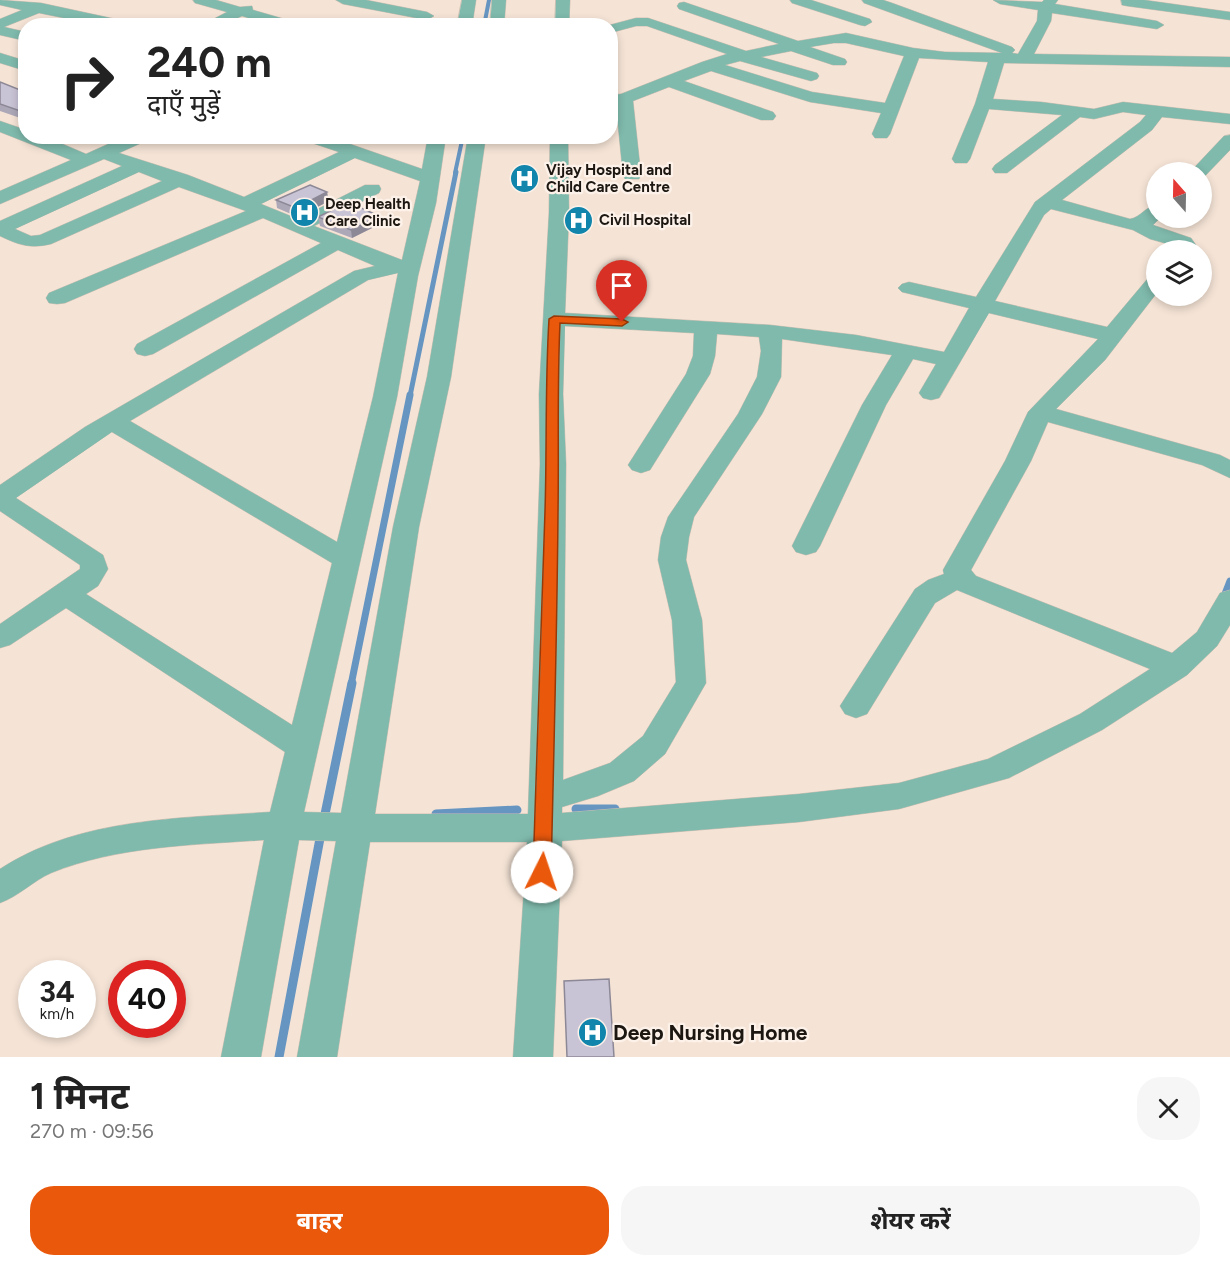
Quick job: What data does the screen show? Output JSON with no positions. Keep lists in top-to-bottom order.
{
  "places": {
    "hospital": [
      "Vijay Hospital and Child Care Centre",
      "Deep Health Care Clinic",
      "Civil Hospital",
      "Deep Nursing Home"
    ]
  },
  "north": "top",
  "page": {
    "turn": ["240 m", "दाएँ मुड़ें"],
    "speed": "34 km/h",
    "limit": "40",
    "heading": ["1 मिनट", "270 m · 09:56"],
    "buttons": ["बाहर", "शेयर करें"]
  }
}
